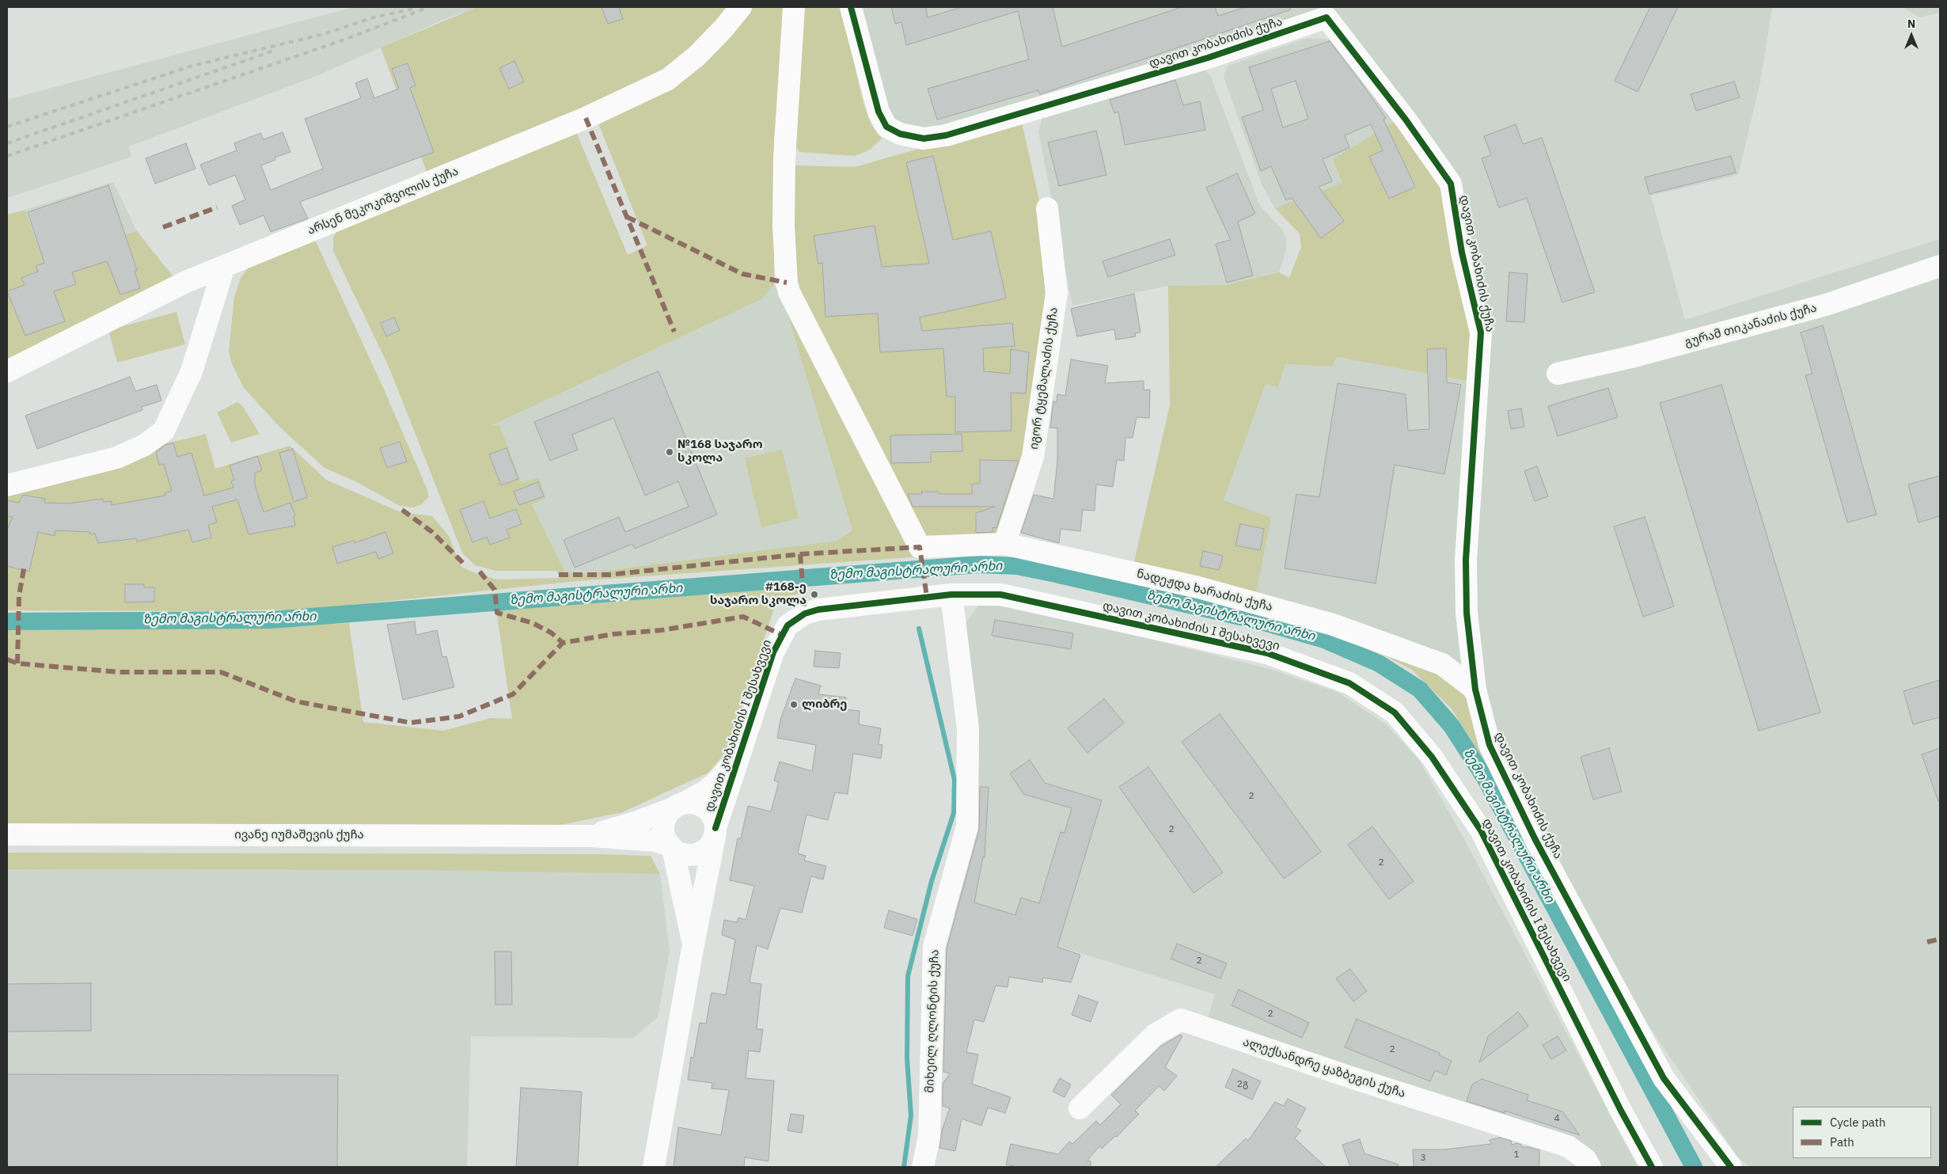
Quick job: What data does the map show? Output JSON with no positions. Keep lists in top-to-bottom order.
{
  "streets": {
    "street": [
      "დავით კობახიძის ქუჩა",
      "არსენ მეკოკიშვილის ქუჩა",
      "გურამ თიკანაძის ქუჩა",
      "იგორ ტყემალაძის ქუჩა",
      "ნადეჟდა ხარაძის ქუჩა",
      "დავით კობახიძის I შესახვევი",
      "ივანე იუმაშევის ქუჩა",
      "მიხეილ ღლონტის ქუჩა",
      "ალექსანდრე ყაზბეგის ქუჩა"
    ]
  },
  "crossings": [
    ["დავით კობახიძის ქუჩა", "ნადეჟდა ხარაძის ქუჩა"],
    ["იგორ ტყემალაძის ქუჩა", "ნადეჟდა ხარაძის ქუჩა"],
    ["დავით კობახიძის I შესახვევი", "ივანე იუმაშევის ქუჩა"],
    ["დავით კობახიძის I შესახვევი", "მიხეილ ღლონტის ქუჩა"]
  ],
  "water": ["ზემო მაგისტრალური არხი"],
  "places": ["№168 საჯარო სკოლა", "#168-ე საჯარო სკოლა", "ლიბრე"],
  "house_numbers": [
    "2",
    "2",
    "2",
    "2",
    "2",
    "2",
    "2გ",
    "4",
    "1",
    "3"
  ],
  "legend": ["Cycle path", "Path"],
  "north": "top"
}
